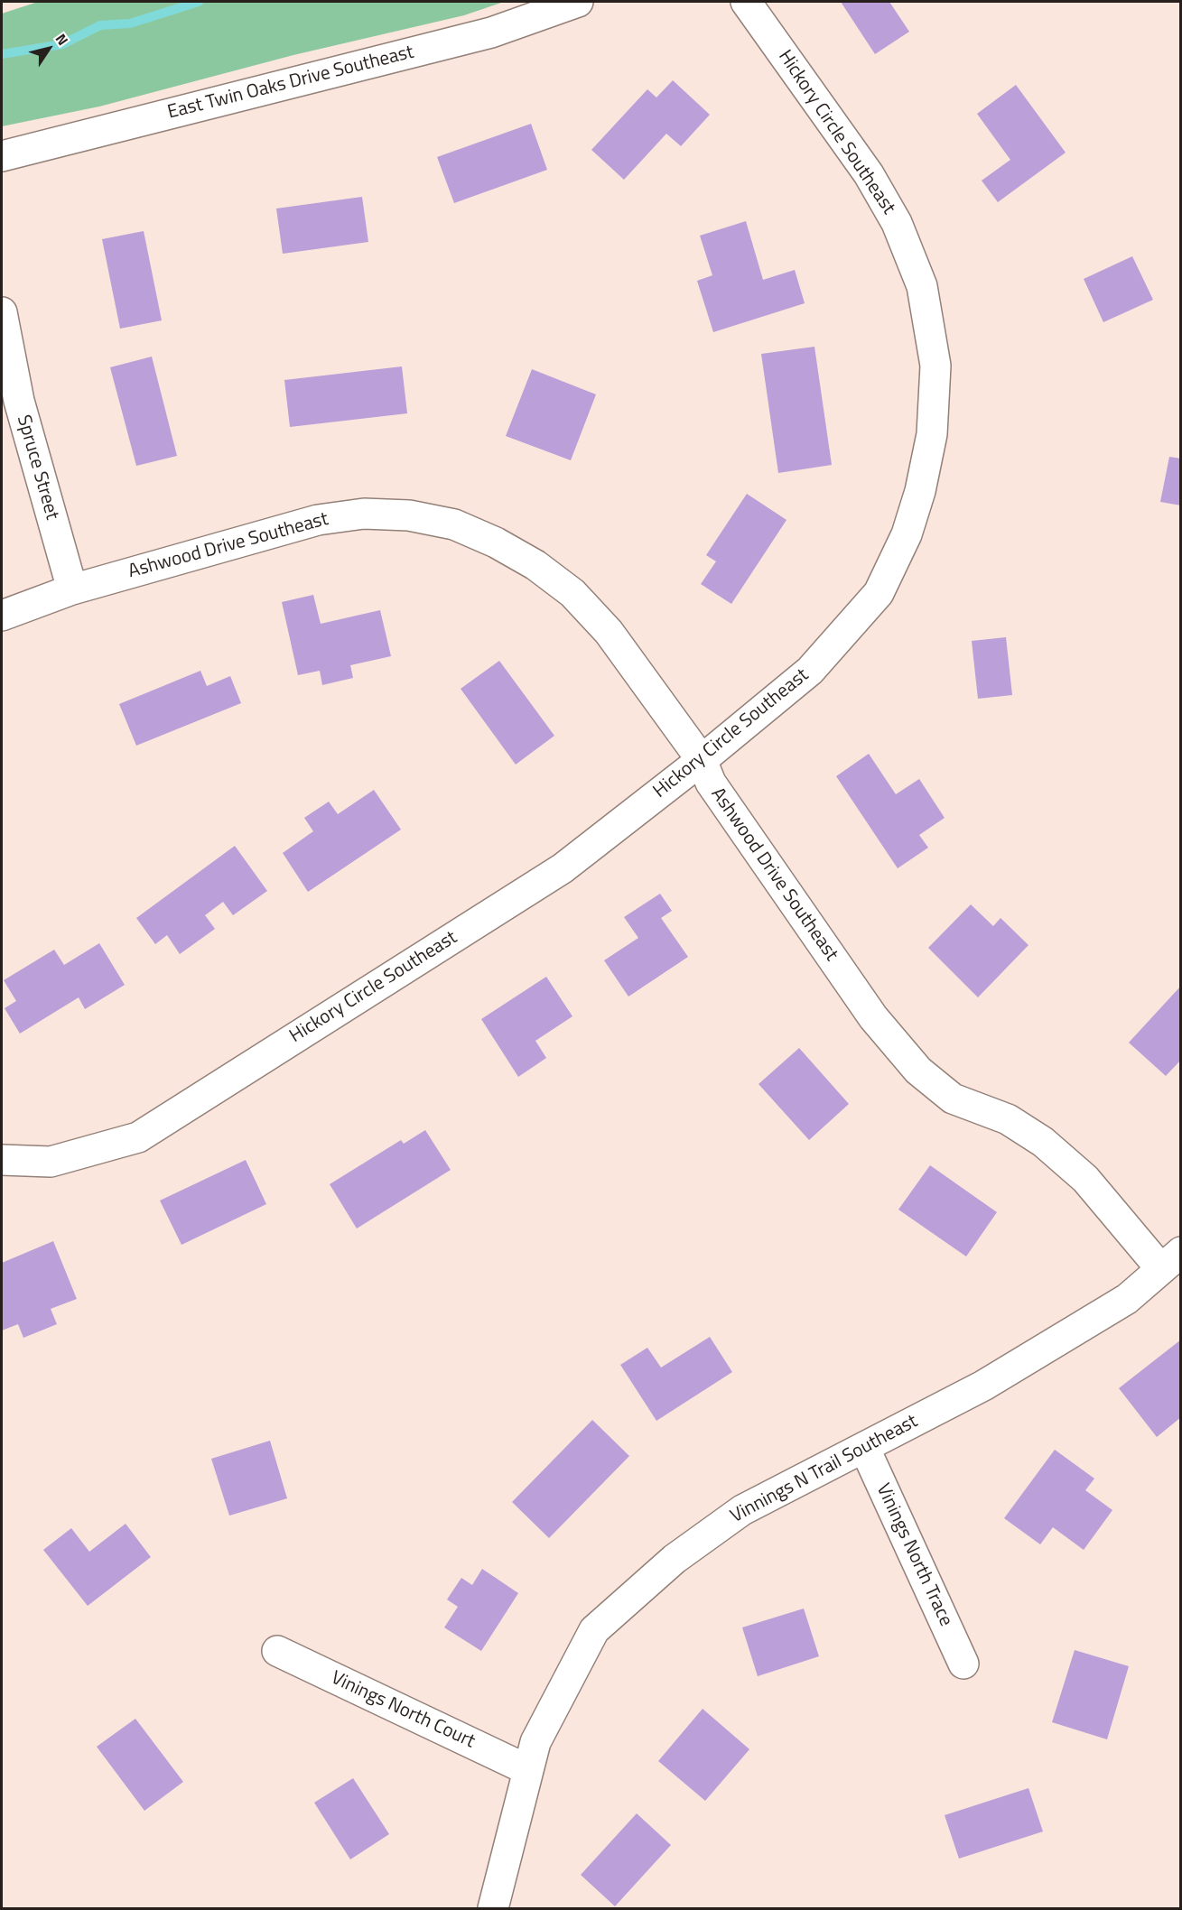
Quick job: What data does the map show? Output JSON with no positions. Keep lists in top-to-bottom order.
{
  "streets": {
    "street": [
      "East Twin Oaks Drive Southeast",
      "Hickory Circle Southeast",
      "Spruce Street",
      "Ashwood Drive Southeast",
      "Vinnings N Trail Southeast",
      "Vinings North Trace",
      "Vinings North Court"
    ]
  },
  "crossings": [
    ["Hickory Circle Southeast", "Ashwood Drive Southeast"],
    ["Spruce Street", "Ashwood Drive Southeast"],
    ["Ashwood Drive Southeast", "Vinnings N Trail Southeast"],
    ["Vinnings N Trail Southeast", "Vinings North Trace"],
    ["Vinnings N Trail Southeast", "Vinings North Court"]
  ],
  "north": "top right"
}
